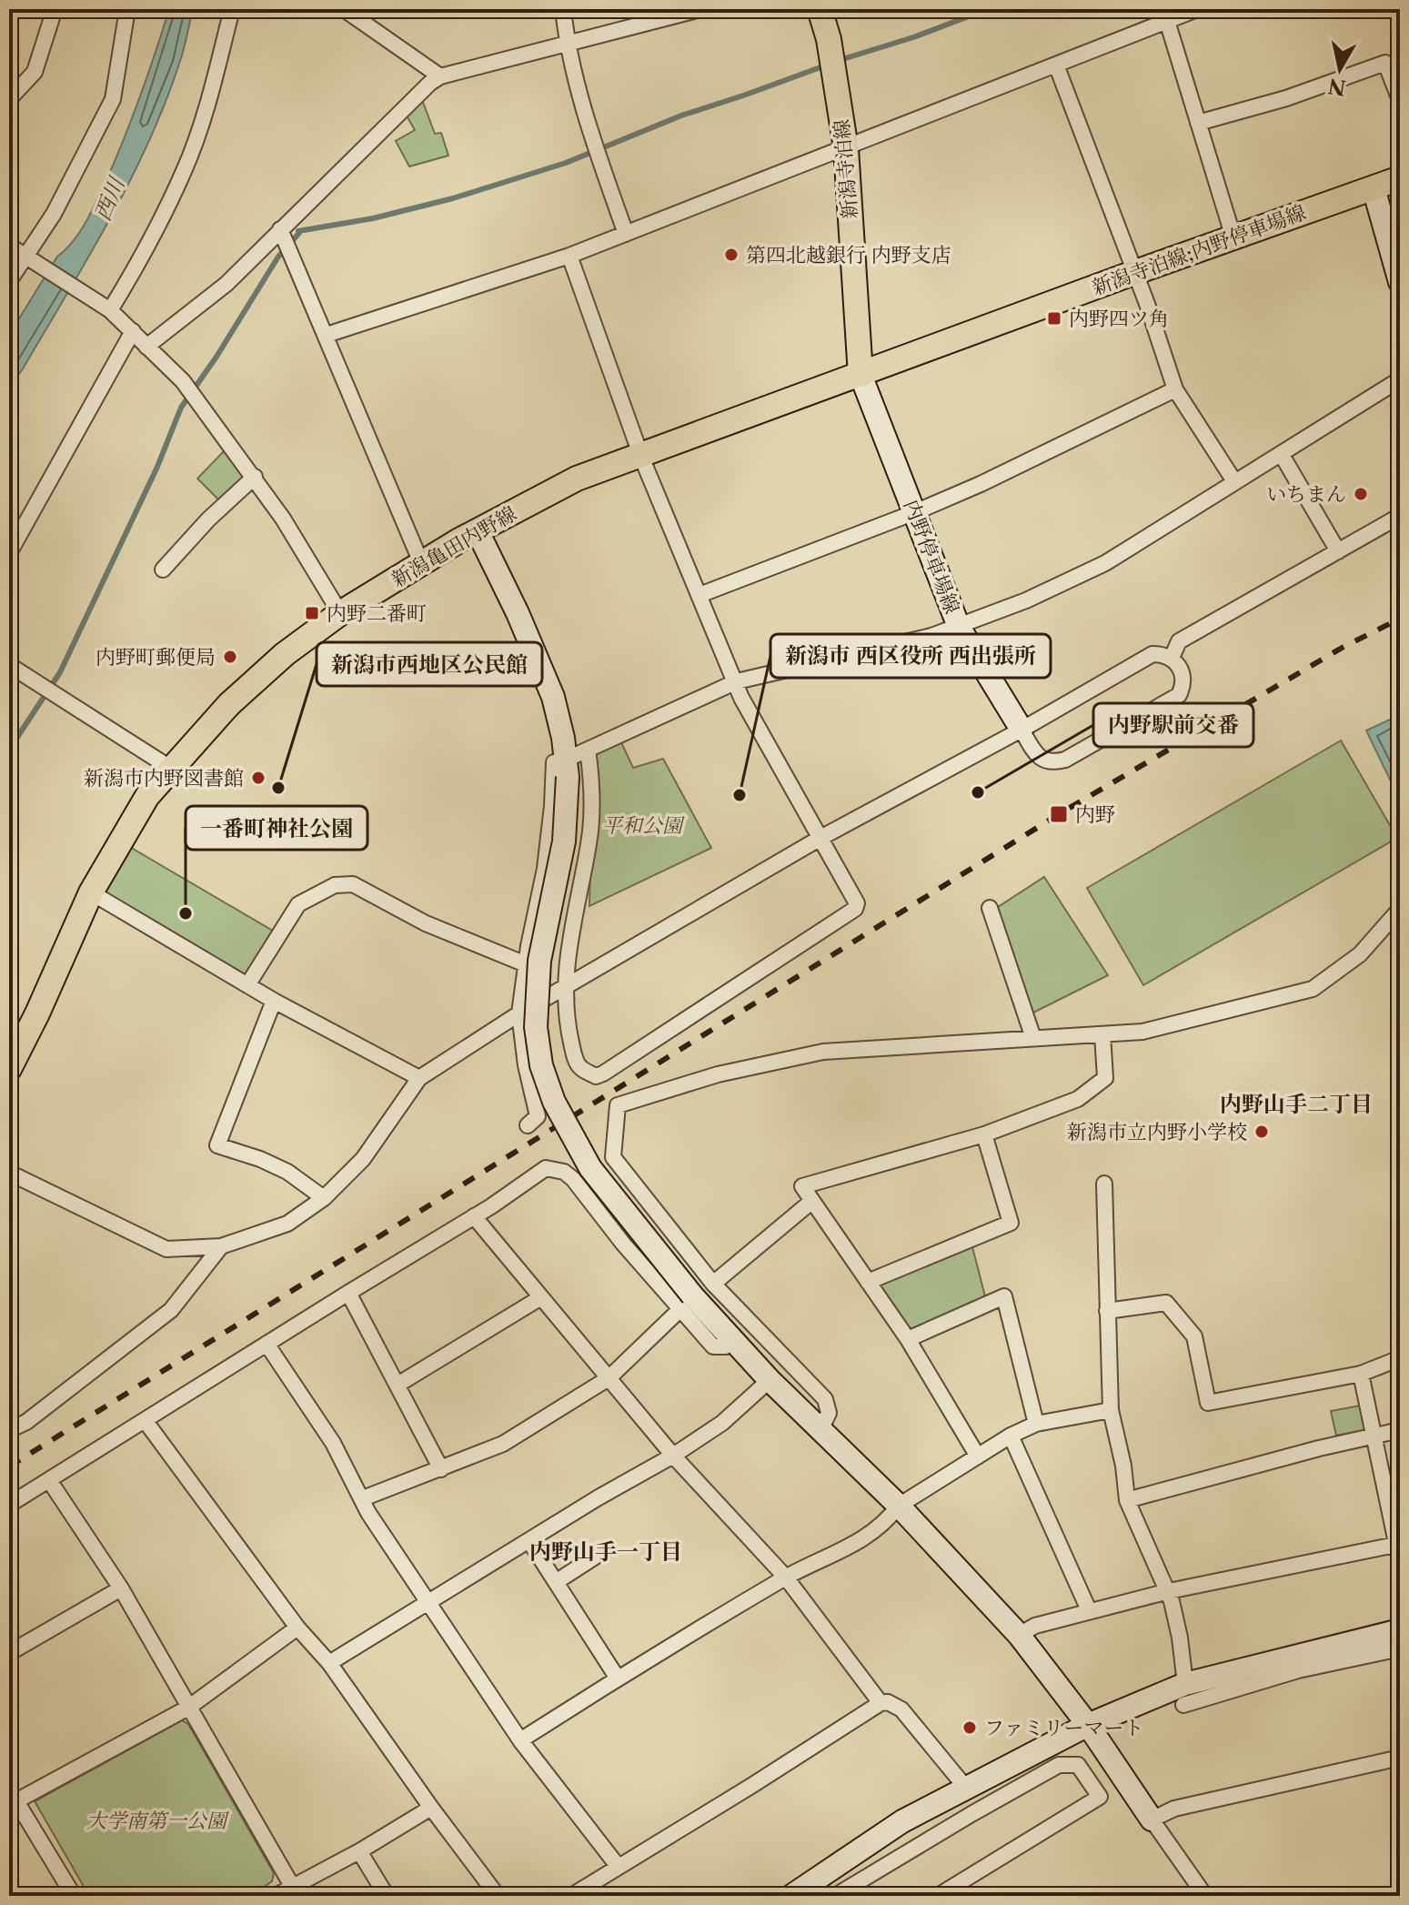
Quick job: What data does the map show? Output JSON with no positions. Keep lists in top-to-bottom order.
{
  "streets": {
    "main road": ["新潟寺泊線", "新潟寺泊線;内野停車場線", "新潟亀田内野線"],
    "street": ["内野停車場線"]
  },
  "crossings": [
    ["新潟寺泊線", "新潟寺泊線;内野停車場線"],
    ["新潟寺泊線", "新潟亀田内野線"],
    ["新潟寺泊線", "内野停車場線"],
    ["新潟寺泊線;内野停車場線", "新潟亀田内野線"],
    ["新潟寺泊線;内野停車場線", "内野停車場線"],
    ["新潟亀田内野線", "内野停車場線"]
  ],
  "districts": ["内野山手二丁目", "内野山手一丁目"],
  "water": ["西川"],
  "parks": ["平和公園", "大学南第一公園"],
  "places": {
    "other": [
      "第四北越銀行 内野支店",
      "いちまん",
      "内野町郵便局",
      "新潟市内野図書館",
      "新潟市西地区公民館",
      "内野駅前交番",
      "新潟市 西区役所 西出張所",
      "一番町神社公園",
      "新潟市立内野小学校",
      "ファミリーマート"
    ],
    "transit": ["内野四ツ角", "内野二番町", "内野"]
  },
  "north": "bottom"
}
